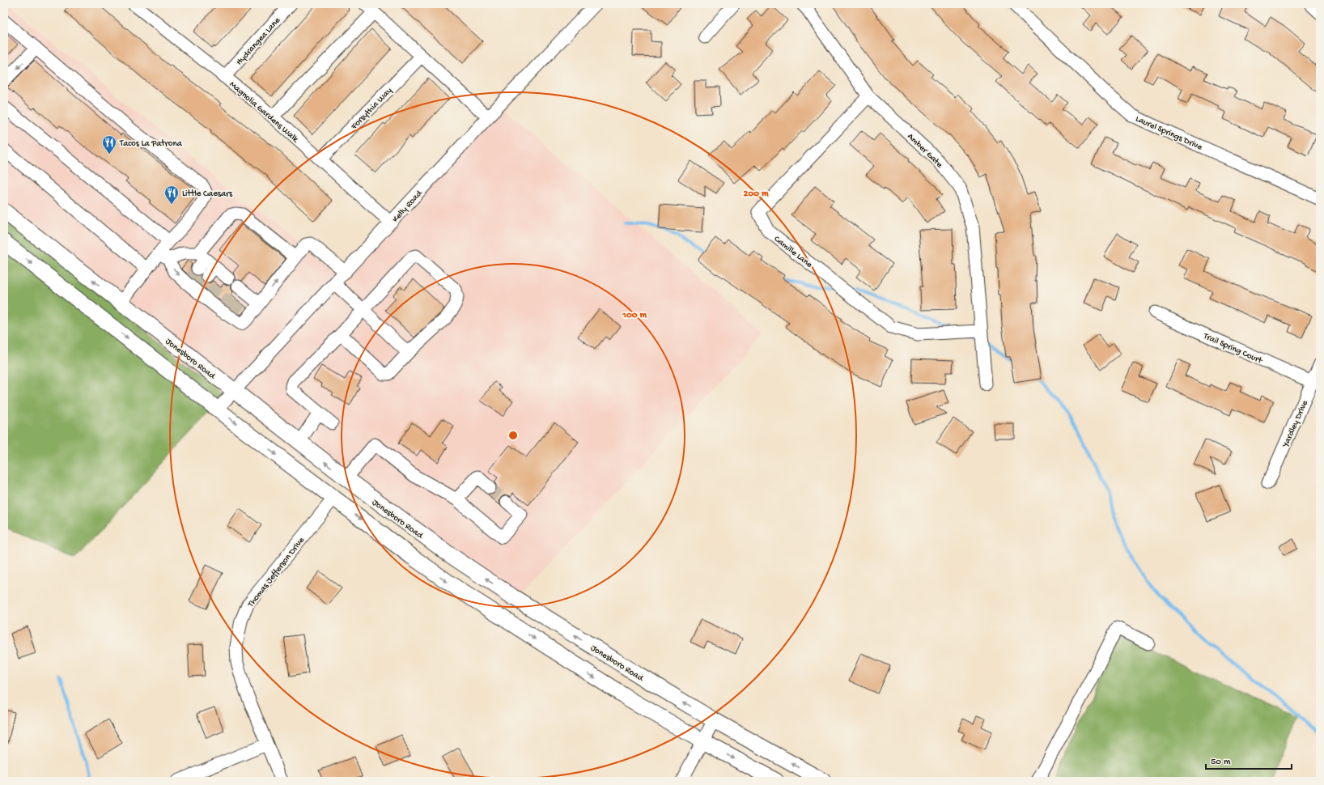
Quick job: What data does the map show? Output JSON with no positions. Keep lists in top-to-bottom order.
{
  "streets": {
    "main road": ["Jonesboro Road"],
    "street": [
      "Hydrangea Lane",
      "Forsythia Way",
      "Magnolia Gardens Walk",
      "Laurel Springs Drive",
      "Amber Gate",
      "Kelly Road",
      "Camille Lane",
      "Trail Spring Court",
      "Yardley Drive",
      "Thomas Jefferson Drive"
    ]
  },
  "crossings": [
    ["Hydrangea Lane", "Magnolia Gardens Walk"],
    ["Forsythia Way", "Magnolia Gardens Walk"],
    ["Magnolia Gardens Walk", "Kelly Road"],
    ["Amber Gate", "Camille Lane"],
    ["Kelly Road", "Jonesboro Road"],
    ["Trail Spring Court", "Yardley Drive"]
  ],
  "places": {
    "restaurant": ["Tacos La Patrona", "Little Caesars"]
  },
  "scale_bar": "50 m",
  "rings": ["200 m", "100 m"]
}
